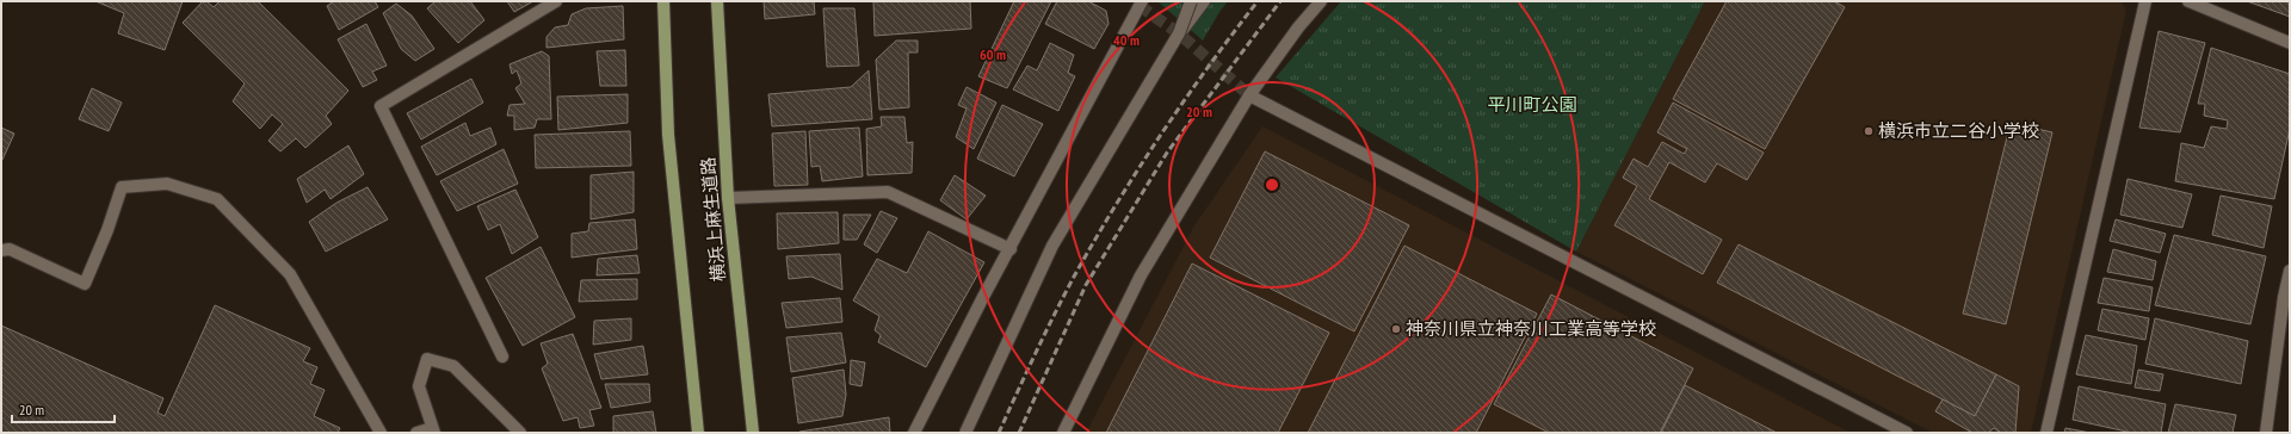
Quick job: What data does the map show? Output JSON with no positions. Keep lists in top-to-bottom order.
{
  "streets": {
    "main road": ["横浜上麻生道路"]
  },
  "parks": ["平川町公園"],
  "places": ["横浜市立二谷小学校", "神奈川県立神奈川工業高等学校"],
  "scale_bar": "20 m",
  "rings": ["40 m", "60 m", "20 m"]
}
